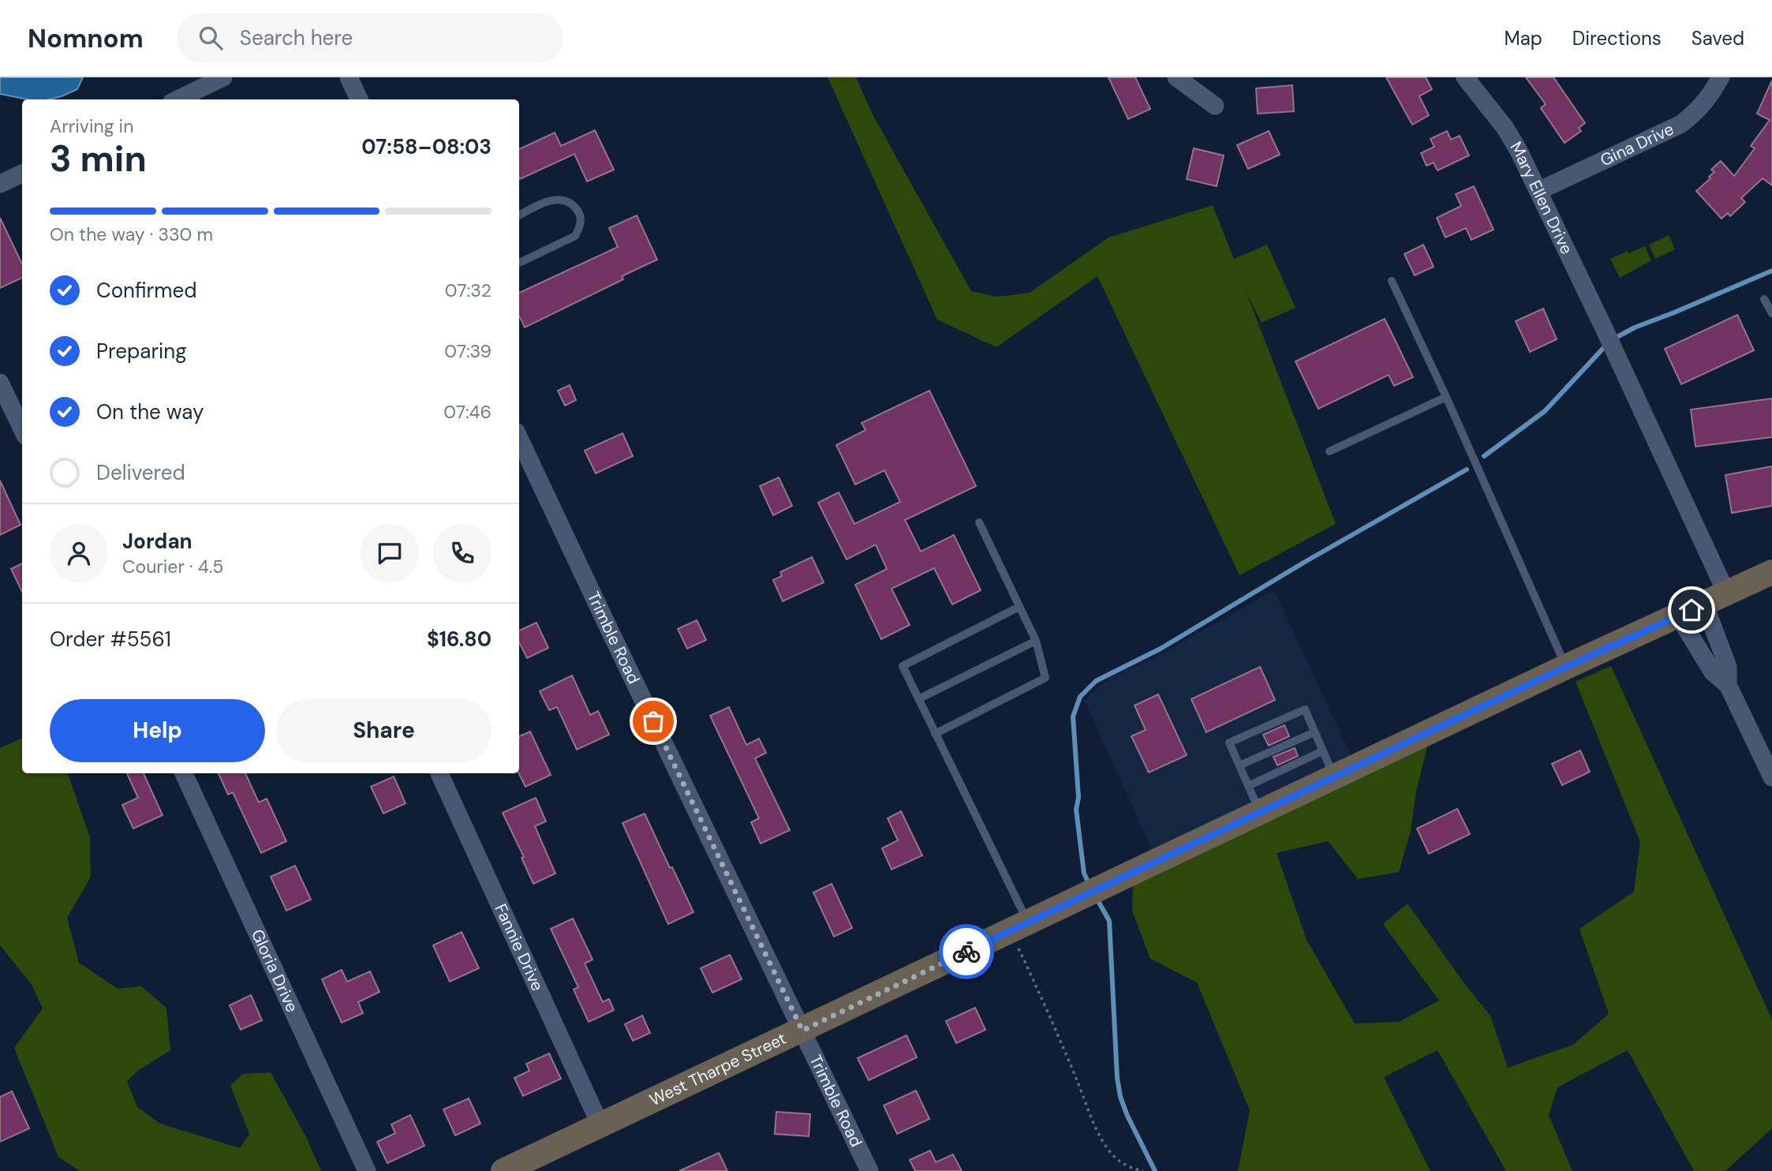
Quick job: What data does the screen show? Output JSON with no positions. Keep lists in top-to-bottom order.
{
  "streets": {
    "main road": ["West Tharpe Street"],
    "street": [
      "Gina Drive",
      "Mary Ellen Drive",
      "Trimble Road",
      "Fannie Drive",
      "Gloria Drive"
    ]
  },
  "crossings": [
    ["Gina Drive", "Mary Ellen Drive"],
    ["Mary Ellen Drive", "West Tharpe Street"],
    ["Trimble Road", "West Tharpe Street"],
    ["Fannie Drive", "West Tharpe Street"]
  ],
  "page": {
    "header": "Nomnom",
    "search": "Search here",
    "nav": ["Map", "Directions", "Saved"],
    "heading": ["3 min", "Arriving in", "07:58–08:03"],
    "panel": [
      "Jordan",
      "Courier · 4.5",
      "Order #5561",
      "$16.80"
    ],
    "bar": "On the way · 330 m",
    "list": [
      ["Confirmed", "07:32"],
      ["Preparing", "07:39"],
      ["On the way", "07:46"],
      "Delivered"
    ],
    "buttons": ["Help", "Share"]
  }
}
